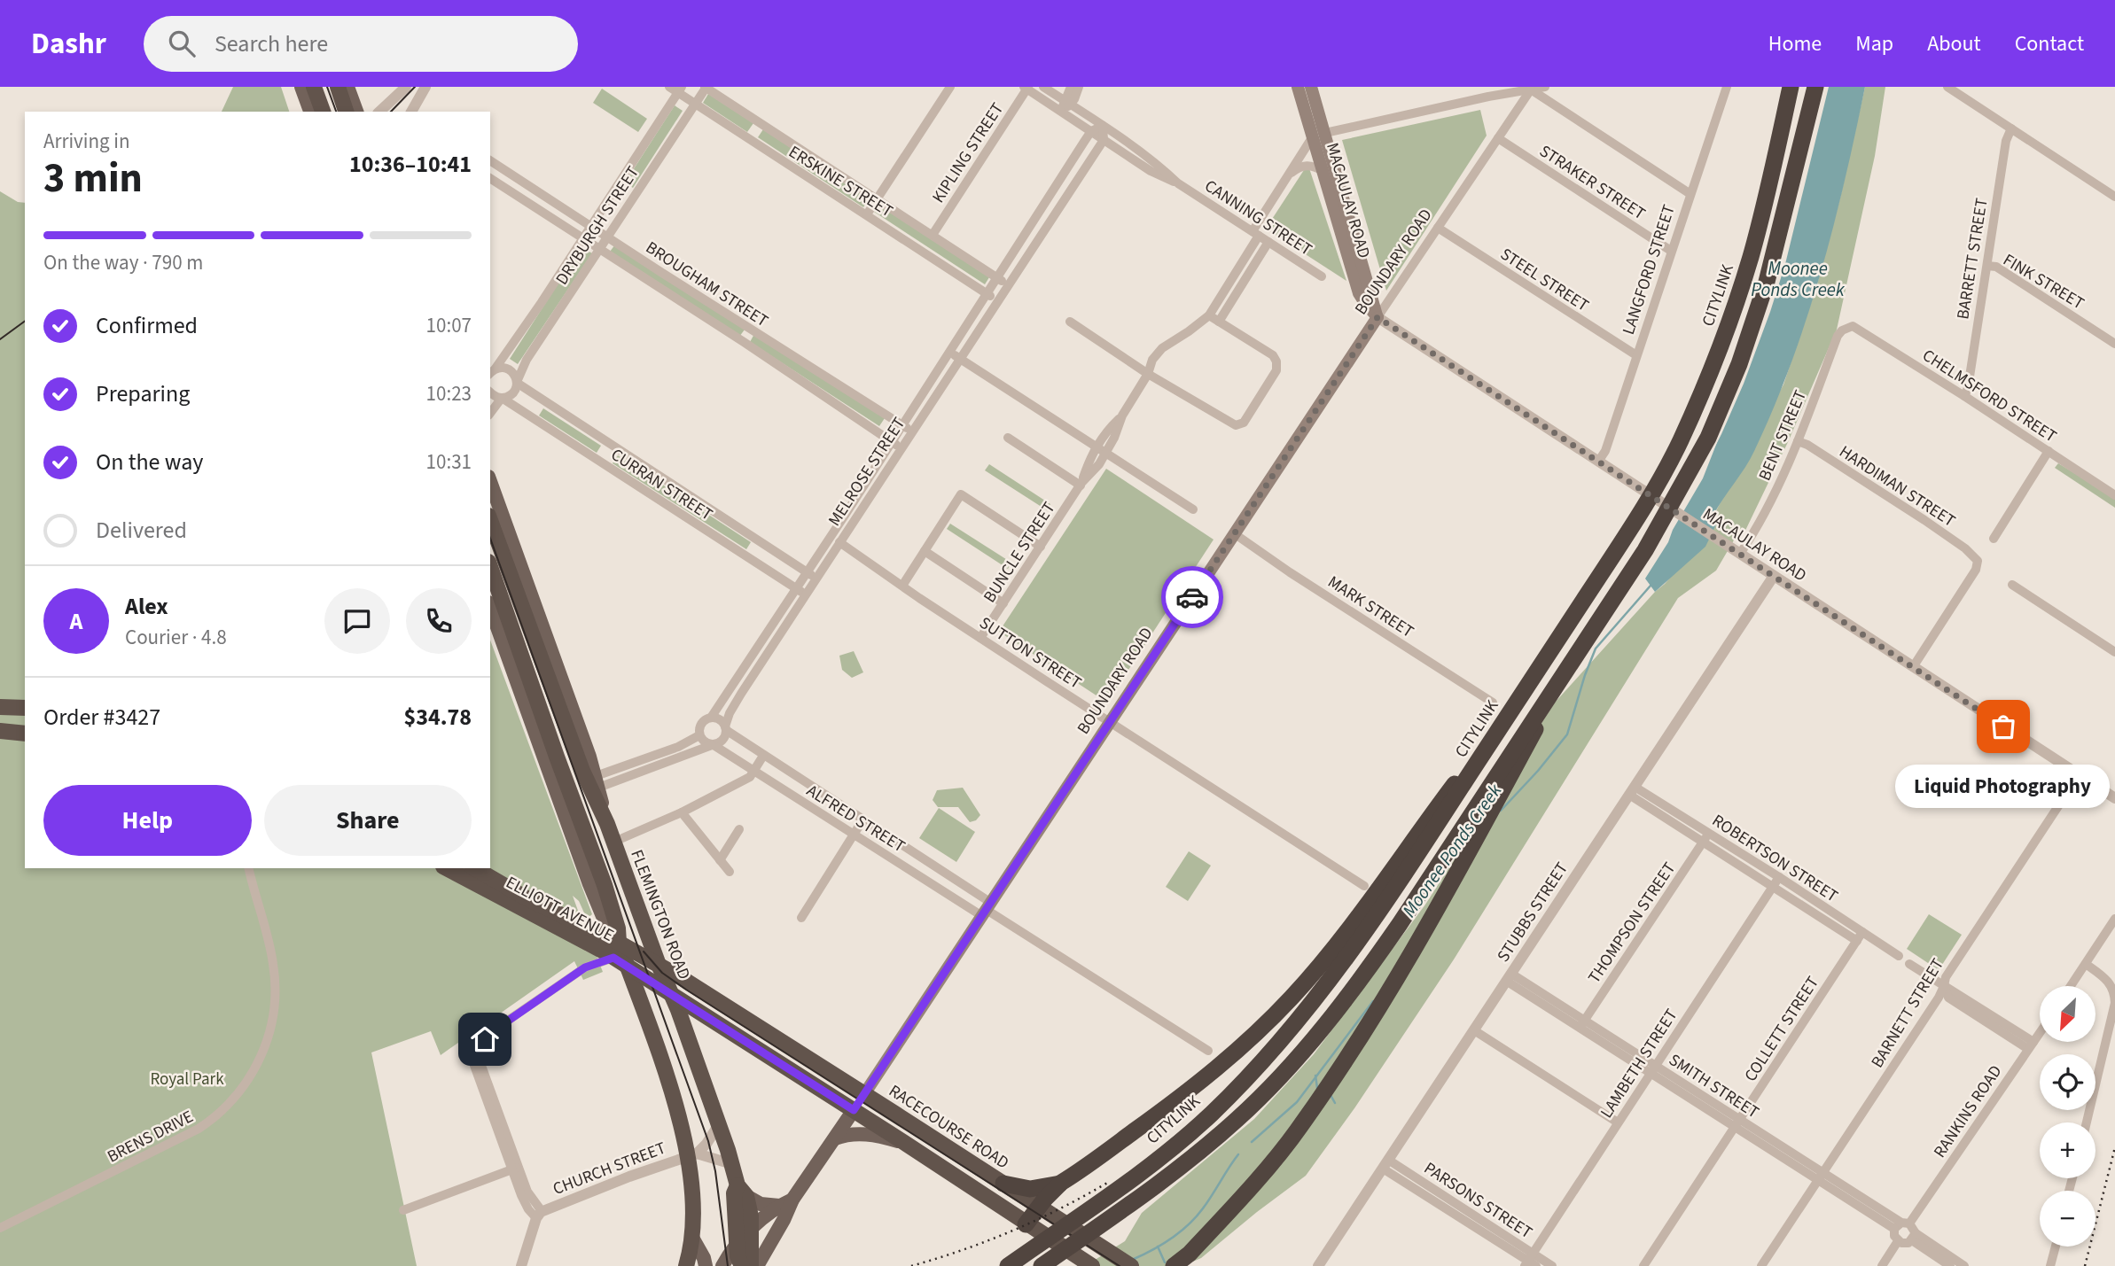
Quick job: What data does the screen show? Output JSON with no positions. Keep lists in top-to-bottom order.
{
  "streets": {
    "highway": [
      "BOUNDARY ROAD",
      "CITYLINK",
      "ELLIOTT AVENUE",
      "FLEMINGTON ROAD",
      "RACECOURSE ROAD"
    ],
    "main road": ["MACAULAY ROAD"],
    "street": [
      "KIPLING STREET",
      "ERSKINE STREET",
      "STRAKER STREET",
      "CANNING STREET",
      "DRYBURGH STREET",
      "BARRETT STREET",
      "LANGFORD STREET",
      "STEEL STREET",
      "FINK STREET",
      "BROUGHAM STREET",
      "CHELMSFORD STREET",
      "BENT STREET",
      "MELROSE STREET",
      "CURRAN STREET",
      "HARDIMAN STREET",
      "BUNCLE STREET",
      "MARK STREET",
      "SUTTON STREET",
      "ALFRED STREET",
      "ROBERTSON STREET",
      "STUBBS STREET",
      "THOMPSON STREET",
      "BARNETT STREET",
      "COLLETT STREET",
      "LAMBETH STREET",
      "SMITH STREET",
      "RANKINS ROAD",
      "BRENS DRIVE",
      "CHURCH STREET",
      "PARSONS STREET"
    ]
  },
  "crossings": [
    ["KIPLING STREET", "ERSKINE STREET"],
    ["KIPLING STREET", "CANNING STREET"],
    ["ERSKINE STREET", "DRYBURGH STREET"],
    ["ERSKINE STREET", "MELROSE STREET"],
    ["STRAKER STREET", "BOUNDARY ROAD"],
    ["STRAKER STREET", "LANGFORD STREET"],
    ["MACAULAY ROAD", "BOUNDARY ROAD"],
    ["MACAULAY ROAD", "LANGFORD STREET"],
    ["MACAULAY ROAD", "BENT STREET"],
    ["MACAULAY ROAD", "HARDIMAN STREET"],
    ["MACAULAY ROAD", "BUNCLE STREET"],
    ["MACAULAY ROAD", "STUBBS STREET"],
    ["MACAULAY ROAD", "BARNETT STREET"],
    ["CANNING STREET", "MELROSE STREET"],
    ["CANNING STREET", "BUNCLE STREET"],
    ["DRYBURGH STREET", "BROUGHAM STREET"],
    ["DRYBURGH STREET", "CURRAN STREET"],
    ["BARRETT STREET", "FINK STREET"],
    ["BARRETT STREET", "CHELMSFORD STREET"],
    ["BOUNDARY ROAD", "STEEL STREET"],
    ["BOUNDARY ROAD", "MARK STREET"],
    ["BOUNDARY ROAD", "SUTTON STREET"],
    ["BOUNDARY ROAD", "ALFRED STREET"],
    ["BOUNDARY ROAD", "FLEMINGTON ROAD"],
    ["BOUNDARY ROAD", "RACECOURSE ROAD"],
    ["LANGFORD STREET", "STEEL STREET"],
    ["BROUGHAM STREET", "MELROSE STREET"],
    ["CHELMSFORD STREET", "BENT STREET"],
    ["BENT STREET", "HARDIMAN STREET"],
    ["MELROSE STREET", "CURRAN STREET"],
    ["MELROSE STREET", "SUTTON STREET"],
    ["MELROSE STREET", "ALFRED STREET"],
    ["BUNCLE STREET", "SUTTON STREET"],
    ["ROBERTSON STREET", "STUBBS STREET"],
    ["ROBERTSON STREET", "THOMPSON STREET"],
    ["ROBERTSON STREET", "COLLETT STREET"],
    ["ROBERTSON STREET", "LAMBETH STREET"],
    ["ELLIOTT AVENUE", "RACECOURSE ROAD"],
    ["STUBBS STREET", "SMITH STREET"],
    ["STUBBS STREET", "PARSONS STREET"],
    ["FLEMINGTON ROAD", "RACECOURSE ROAD"],
    ["THOMPSON STREET", "SMITH STREET"],
    ["BARNETT STREET", "SMITH STREET"],
    ["COLLETT STREET", "SMITH STREET"],
    ["LAMBETH STREET", "SMITH STREET"],
    ["LAMBETH STREET", "PARSONS STREET"],
    ["SMITH STREET", "RANKINS ROAD"]
  ],
  "water": ["Moonee Ponds Creek"],
  "parks": ["Royal Park"],
  "places": ["Liquid Photography"],
  "north": "bottom left",
  "page": {
    "header": "Dashr",
    "search": "Search here",
    "nav": [
      "Home",
      "Map",
      "About",
      "Contact"
    ],
    "heading": ["3 min", "Arriving in", "10:36–10:41"],
    "panel": [
      "Alex",
      "Courier · 4.8",
      "Order #3427",
      "$34.78"
    ],
    "bar": "On the way · 790 m",
    "list": [
      ["Confirmed", "10:07"],
      ["Preparing", "10:23"],
      ["On the way", "10:31"],
      "Delivered"
    ],
    "round": "A",
    "bubble": "Liquid Photography",
    "buttons": ["Help", "Share"],
    "map_buttons": ["+", "−"]
  }
}
